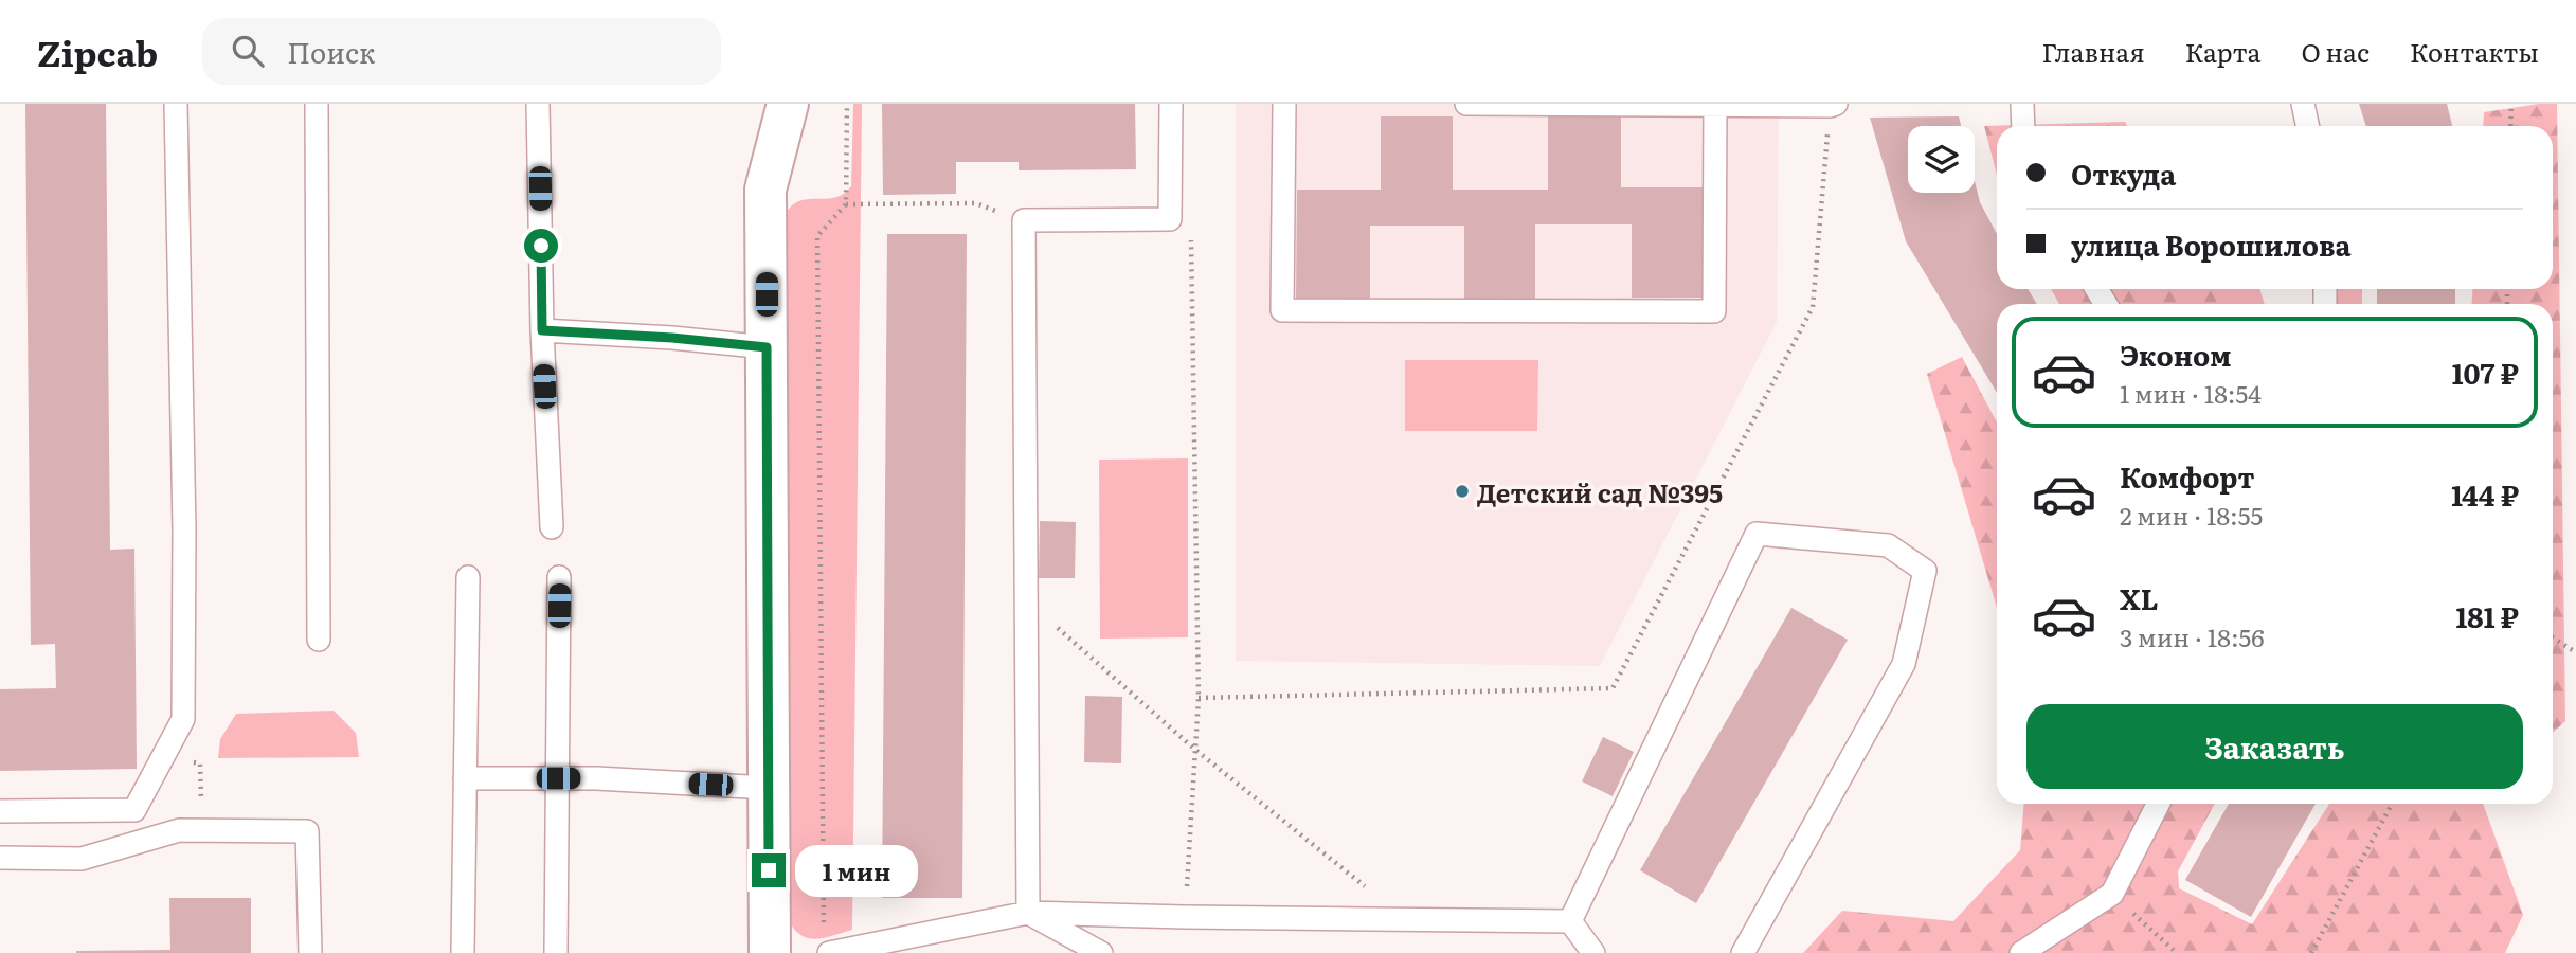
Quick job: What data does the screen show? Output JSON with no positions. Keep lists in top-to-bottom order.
{
  "places": ["Детский сад №395"],
  "page": {
    "header": "Zipcab",
    "search": "Поиск",
    "nav": [
      "Главная",
      "Карта",
      "О нас",
      "Контакты"
    ],
    "banner": ["Откуда", "улица Ворошилова"],
    "list": [
      {
        "name": "Эконом",
        "note": "1 мин · 18:54",
        "value": "107 ₽"
      },
      {
        "name": "Комфорт",
        "note": "2 мин · 18:55",
        "value": "144 ₽"
      },
      {
        "name": "XL",
        "note": "3 мин · 18:56",
        "value": "181 ₽"
      }
    ],
    "buttons": "Заказать",
    "bubble": "1 мин"
  }
}
